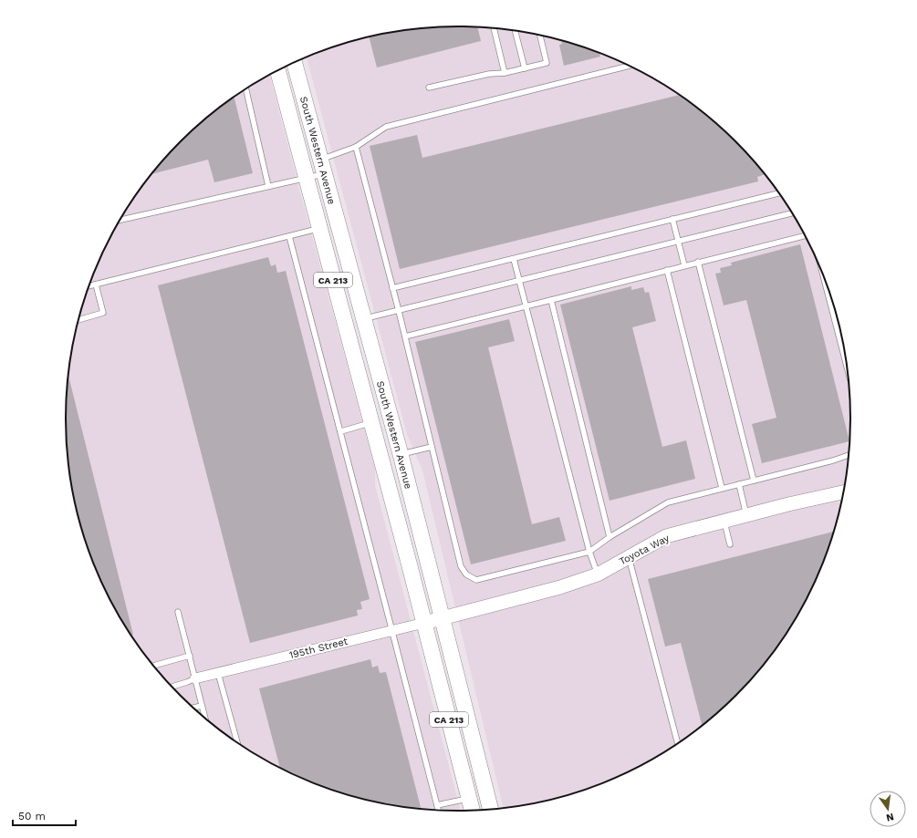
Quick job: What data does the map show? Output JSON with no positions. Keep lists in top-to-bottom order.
{
  "streets": {
    "main road": ["South Western Avenue", "CA 213"],
    "street": ["Toyota Way", "195th Street"]
  },
  "crossings": [
    ["South Western Avenue", "Toyota Way"],
    ["South Western Avenue", "195th Street"],
    ["Toyota Way", "195th Street"]
  ],
  "scale_bar": "50 m",
  "north": "bottom"
}
